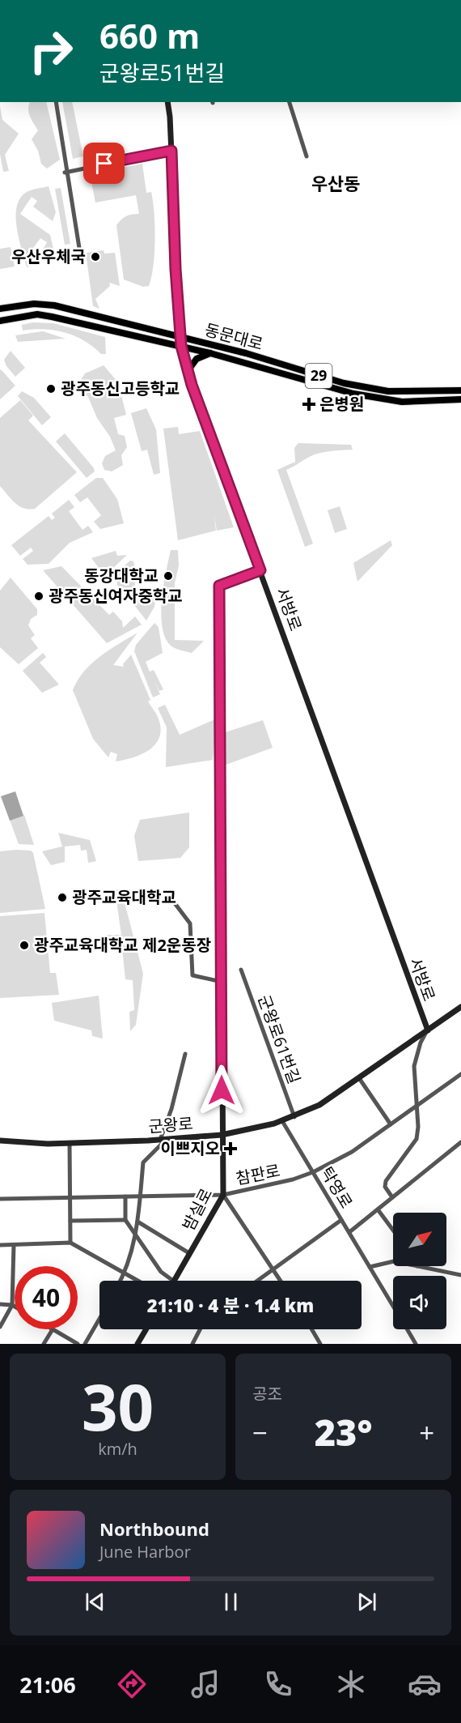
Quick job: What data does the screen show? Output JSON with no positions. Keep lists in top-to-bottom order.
{
  "streets": {
    "main road": [
      "동문대로",
      "29",
      "서방로",
      "군왕로",
      "밤실로"
    ],
    "street": ["군왕로61번길", "참판로", "탁영로"]
  },
  "crossings": [
    ["동문대로", "서방로"],
    ["서방로", "군왕로"],
    ["서방로", "밤실로"],
    ["군왕로61번길", "군왕로"],
    ["군왕로", "탁영로"],
    ["군왕로", "밤실로"],
    ["참판로", "탁영로"],
    ["참판로", "밤실로"]
  ],
  "districts": ["우산동"],
  "places": {
    "other": [
      "우산우체국",
      "광주동신고등학교",
      "동강대학교",
      "광주동신여자중학교",
      "광주교육대학교",
      "광주교육대학교 제2운동장"
    ],
    "health": ["은병원", "이쁘지오"]
  },
  "north": "top right",
  "page": {
    "turn": ["660 m", "군왕로51번길"],
    "limit": "40",
    "trip": "21:10 · 4 분 · 1.4 km",
    "tile": [
      ["30", "km/h"],
      "공조"
    ],
    "heat": ["−", "23°", "+"],
    "song": ["Northbound", "June Harbor"],
    "tabs": "21:06"
  }
}
